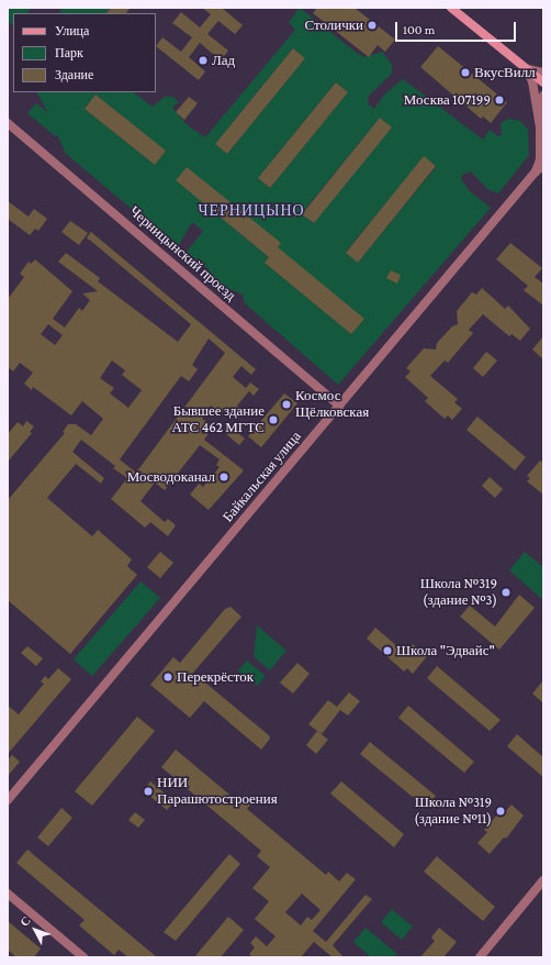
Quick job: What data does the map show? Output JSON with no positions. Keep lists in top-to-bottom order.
{
  "streets": {
    "street": ["Черницынский проезд", "Байкальская улица"]
  },
  "crossings": [
    ["Черницынский проезд", "Байкальская улица"]
  ],
  "districts": ["ЧЕРНИЦЫНО"],
  "places": [
    "Столички",
    "Лад",
    "ВкусВилл",
    "Москва 107199",
    "Космос Щёлковская",
    "Бывшее здание АТС 462 МГТС",
    "Мосводоканал",
    "Школа №319 (здание №3)",
    "Школа \"Эдвайс\"",
    "Перекрёсток",
    "НИИ Парашютостроения",
    "Школа №319 (здание №11)"
  ],
  "legend": ["Улица", "Парк", "Здание"],
  "scale_bar": "100 m",
  "north": "top left"
}
